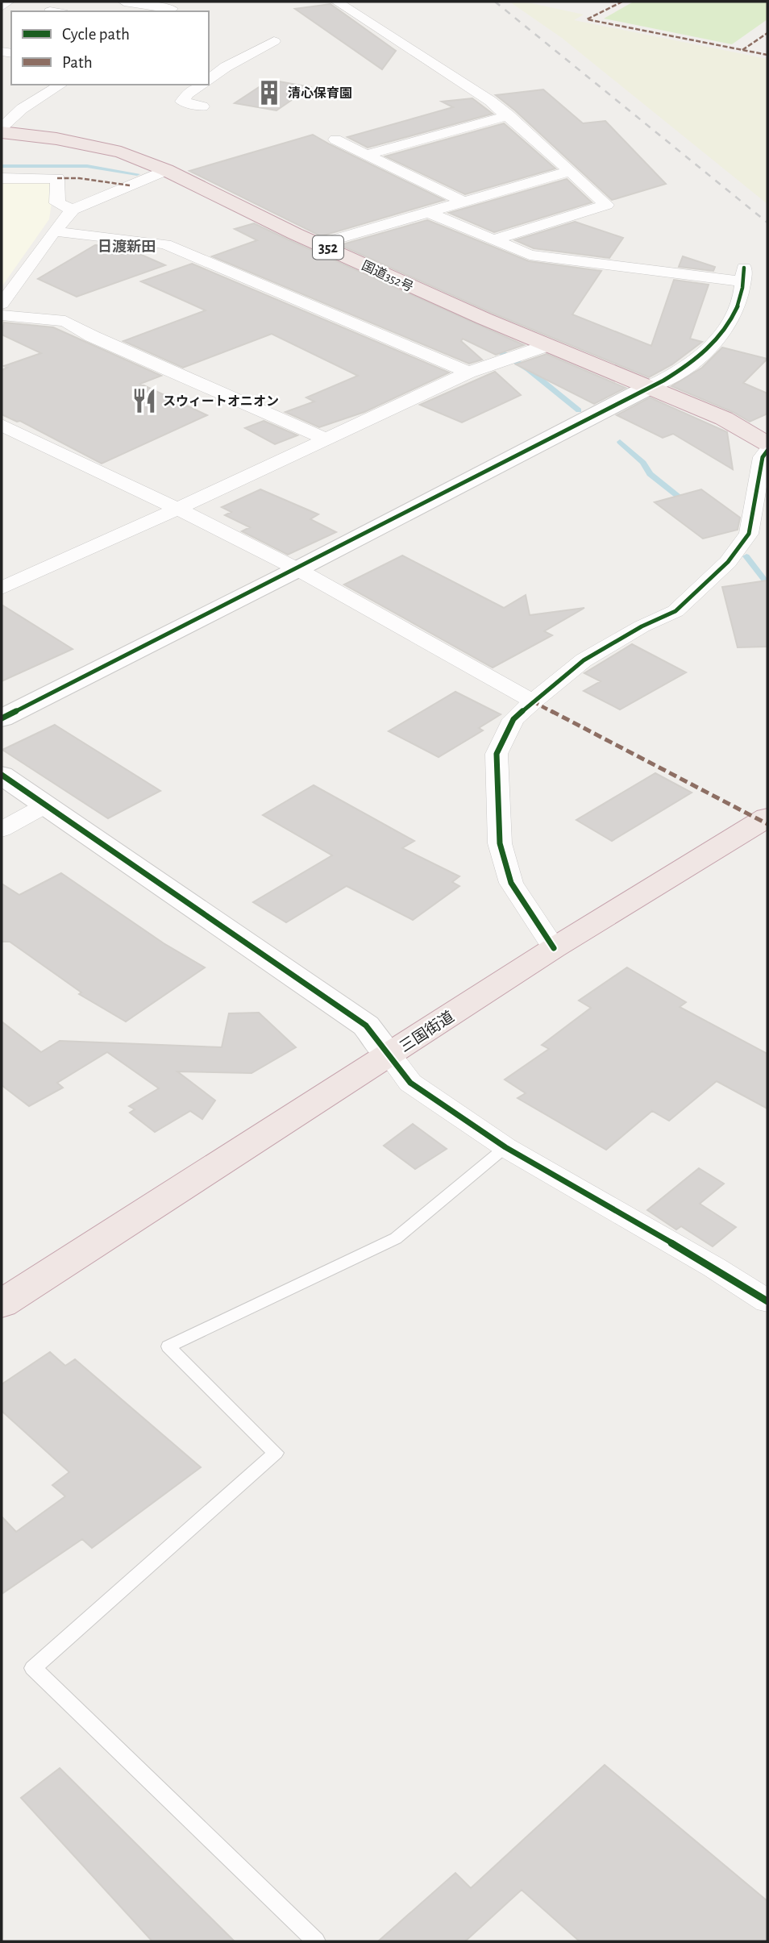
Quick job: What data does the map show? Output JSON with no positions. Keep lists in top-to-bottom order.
{
  "streets": {
    "highway": ["352", "国道352号", "三国街道"]
  },
  "districts": ["日渡新田"],
  "places": {
    "building": ["清心保育園"],
    "restaurant": ["スウィートオニオン"]
  },
  "legend": ["Cycle path", "Path"]
}
